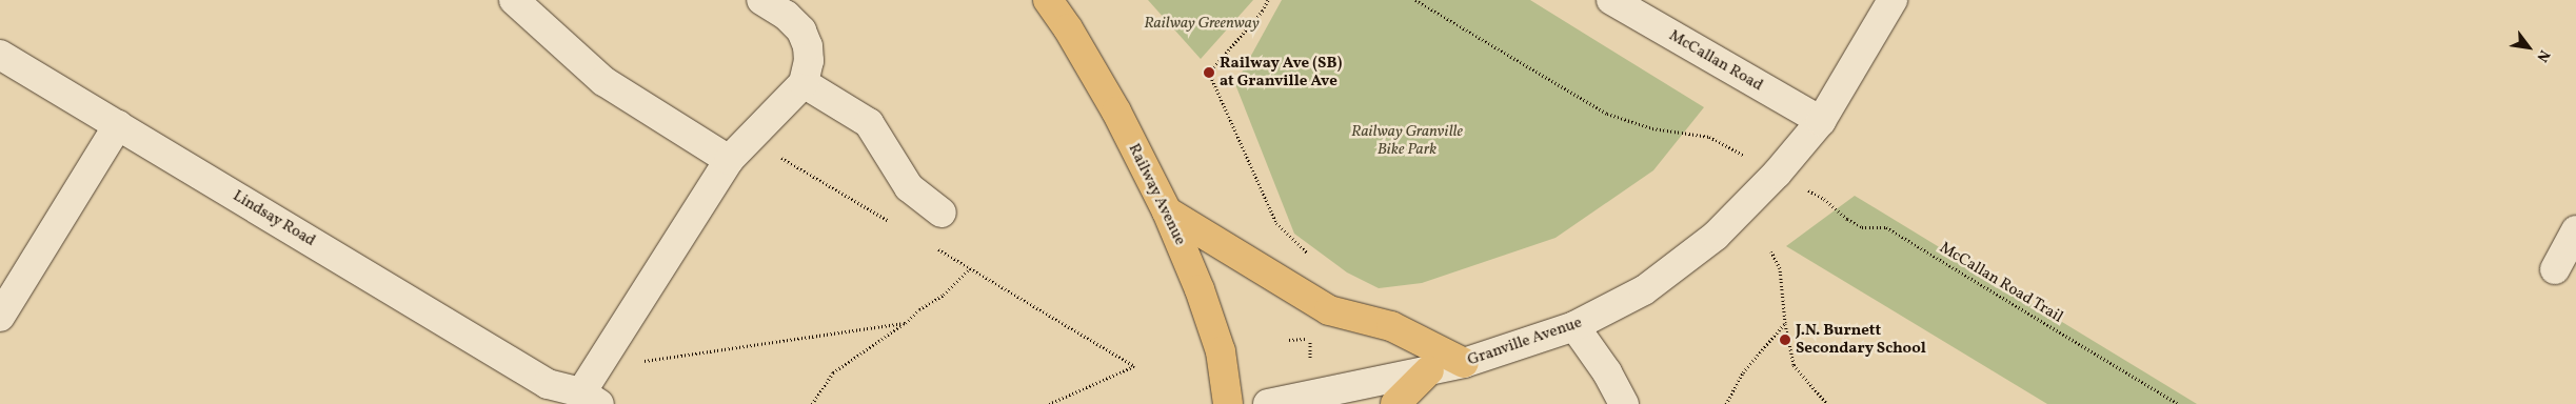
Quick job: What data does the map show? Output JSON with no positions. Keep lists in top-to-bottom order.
{
  "streets": {
    "main road": ["Railway Avenue"],
    "street": ["McCallan Road", "Lindsay Road", "Granville Avenue"],
    "path": ["McCallan Road Trail"]
  },
  "crossings": [
    ["McCallan Road", "Granville Avenue"]
  ],
  "parks": ["Railway Greenway", "Railway Granville Bike Park"],
  "places": ["Railway Ave (SB) at Granville Ave", "J.N. Burnett Secondary School"],
  "north": "bottom right"
}
